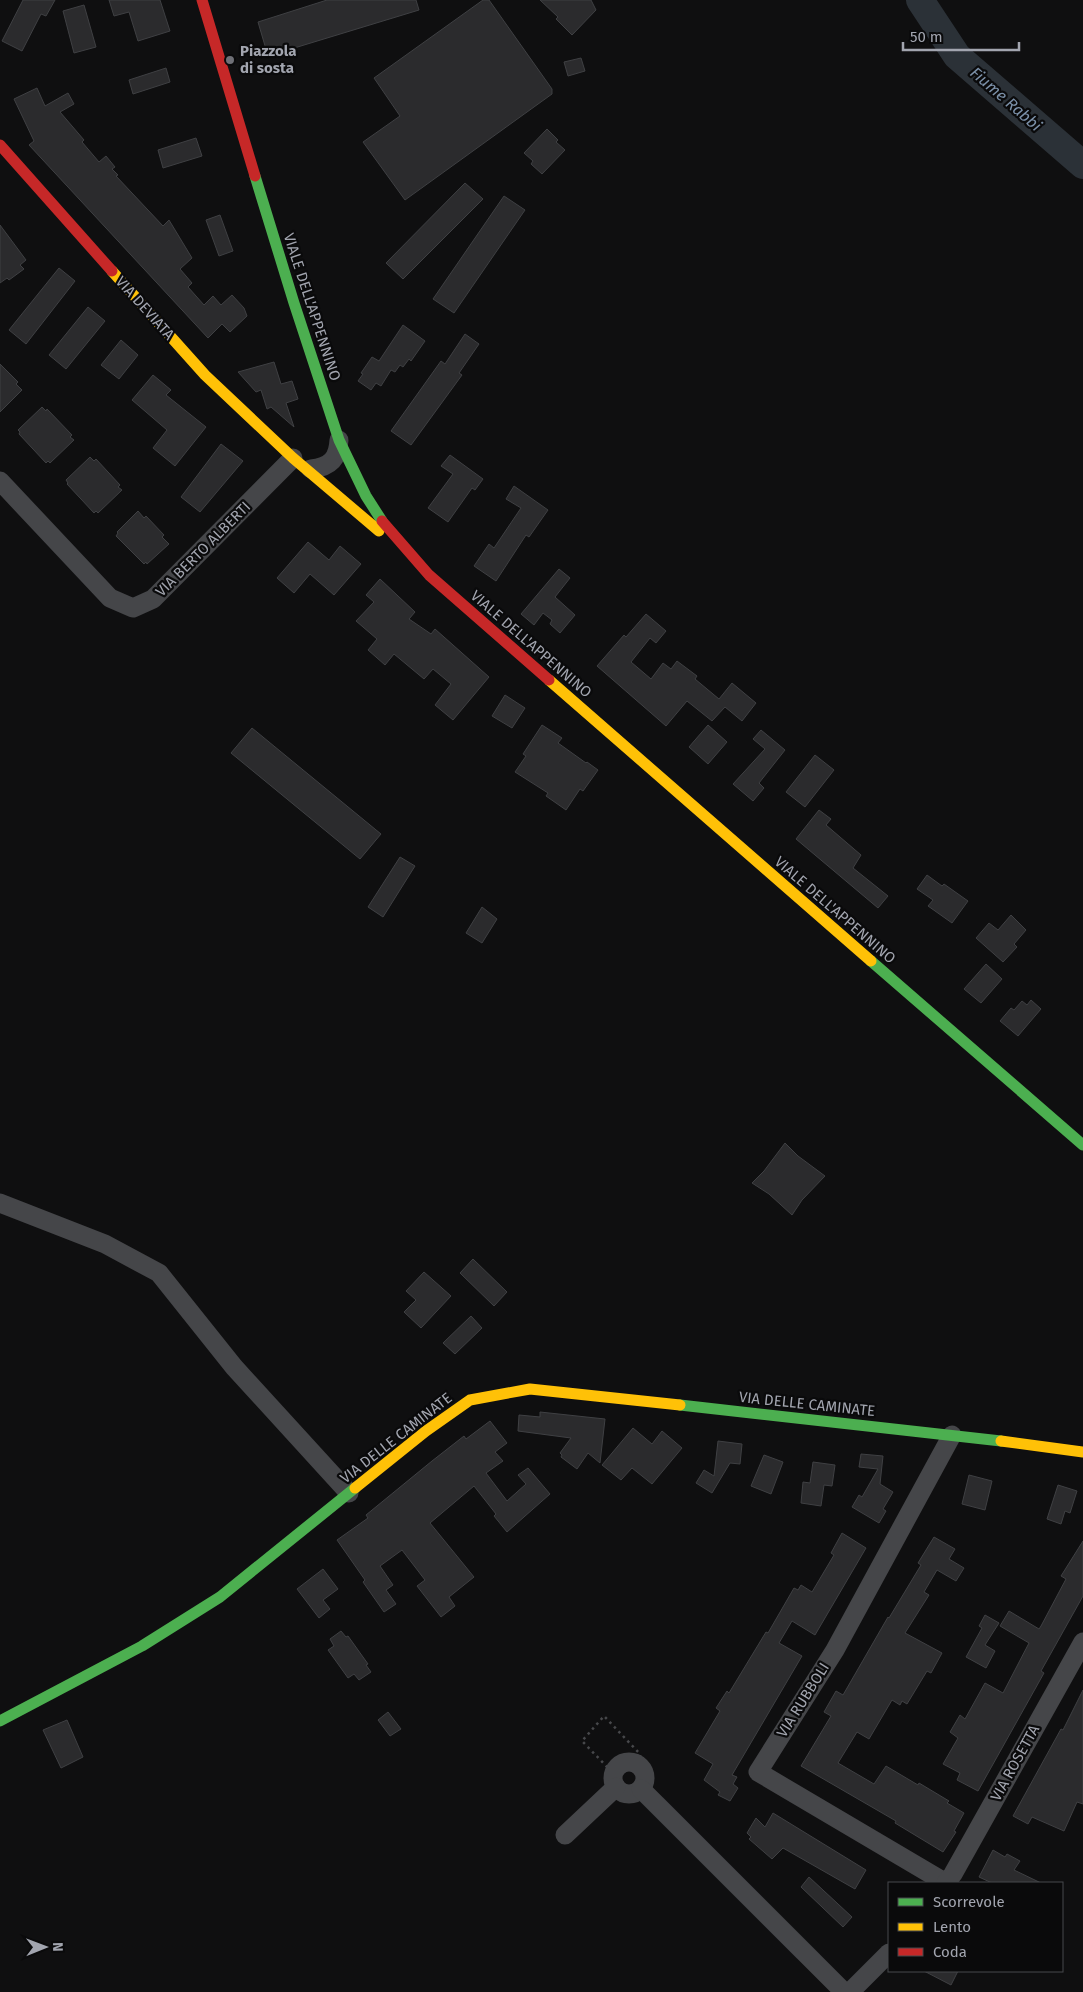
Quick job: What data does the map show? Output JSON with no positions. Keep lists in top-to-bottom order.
{
  "streets": {
    "street": [
      "VIALE DELL'APPENNINO",
      "VIA DEVIATA",
      "VIA BERTO ALBERTI",
      "VIA DELLE CAMINATE",
      "VIA RUBBOLI",
      "VIA ROSETTA"
    ]
  },
  "crossings": [
    ["VIALE DELL'APPENNINO", "VIA DEVIATA"],
    ["VIA DEVIATA", "VIA BERTO ALBERTI"],
    ["VIA DELLE CAMINATE", "VIA RUBBOLI"]
  ],
  "water": ["Fiume Rabbi"],
  "places": ["Piazzola di sosta"],
  "legend": ["Scorrevole", "Lento", "Coda"],
  "scale_bar": "50 m",
  "north": "right"
}
